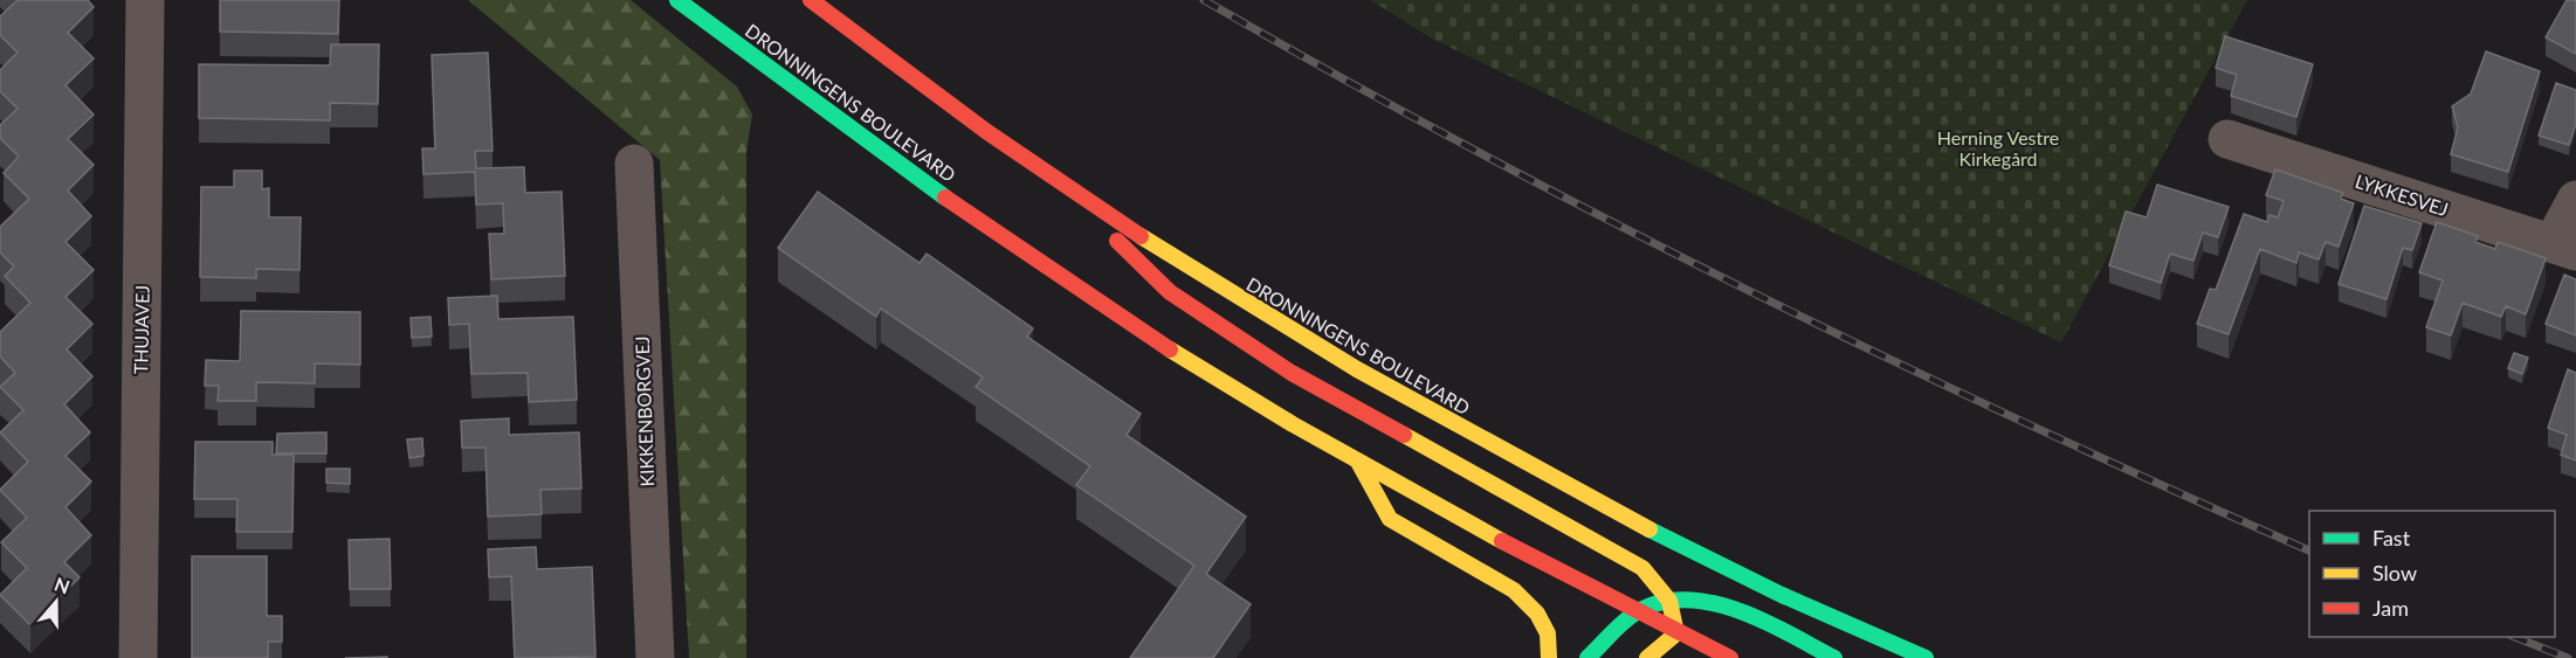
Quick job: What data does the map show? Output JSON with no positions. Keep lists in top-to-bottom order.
{
  "streets": {
    "main road": ["DRONNINGENS BOULEVARD"],
    "street": ["LYKKESVEJ", "THUJAVEJ", "KIKKENBORGVEJ"]
  },
  "parks": ["Herning Vestre Kirkegård"],
  "legend": ["Fast", "Slow", "Jam"],
  "north": "top"
}
